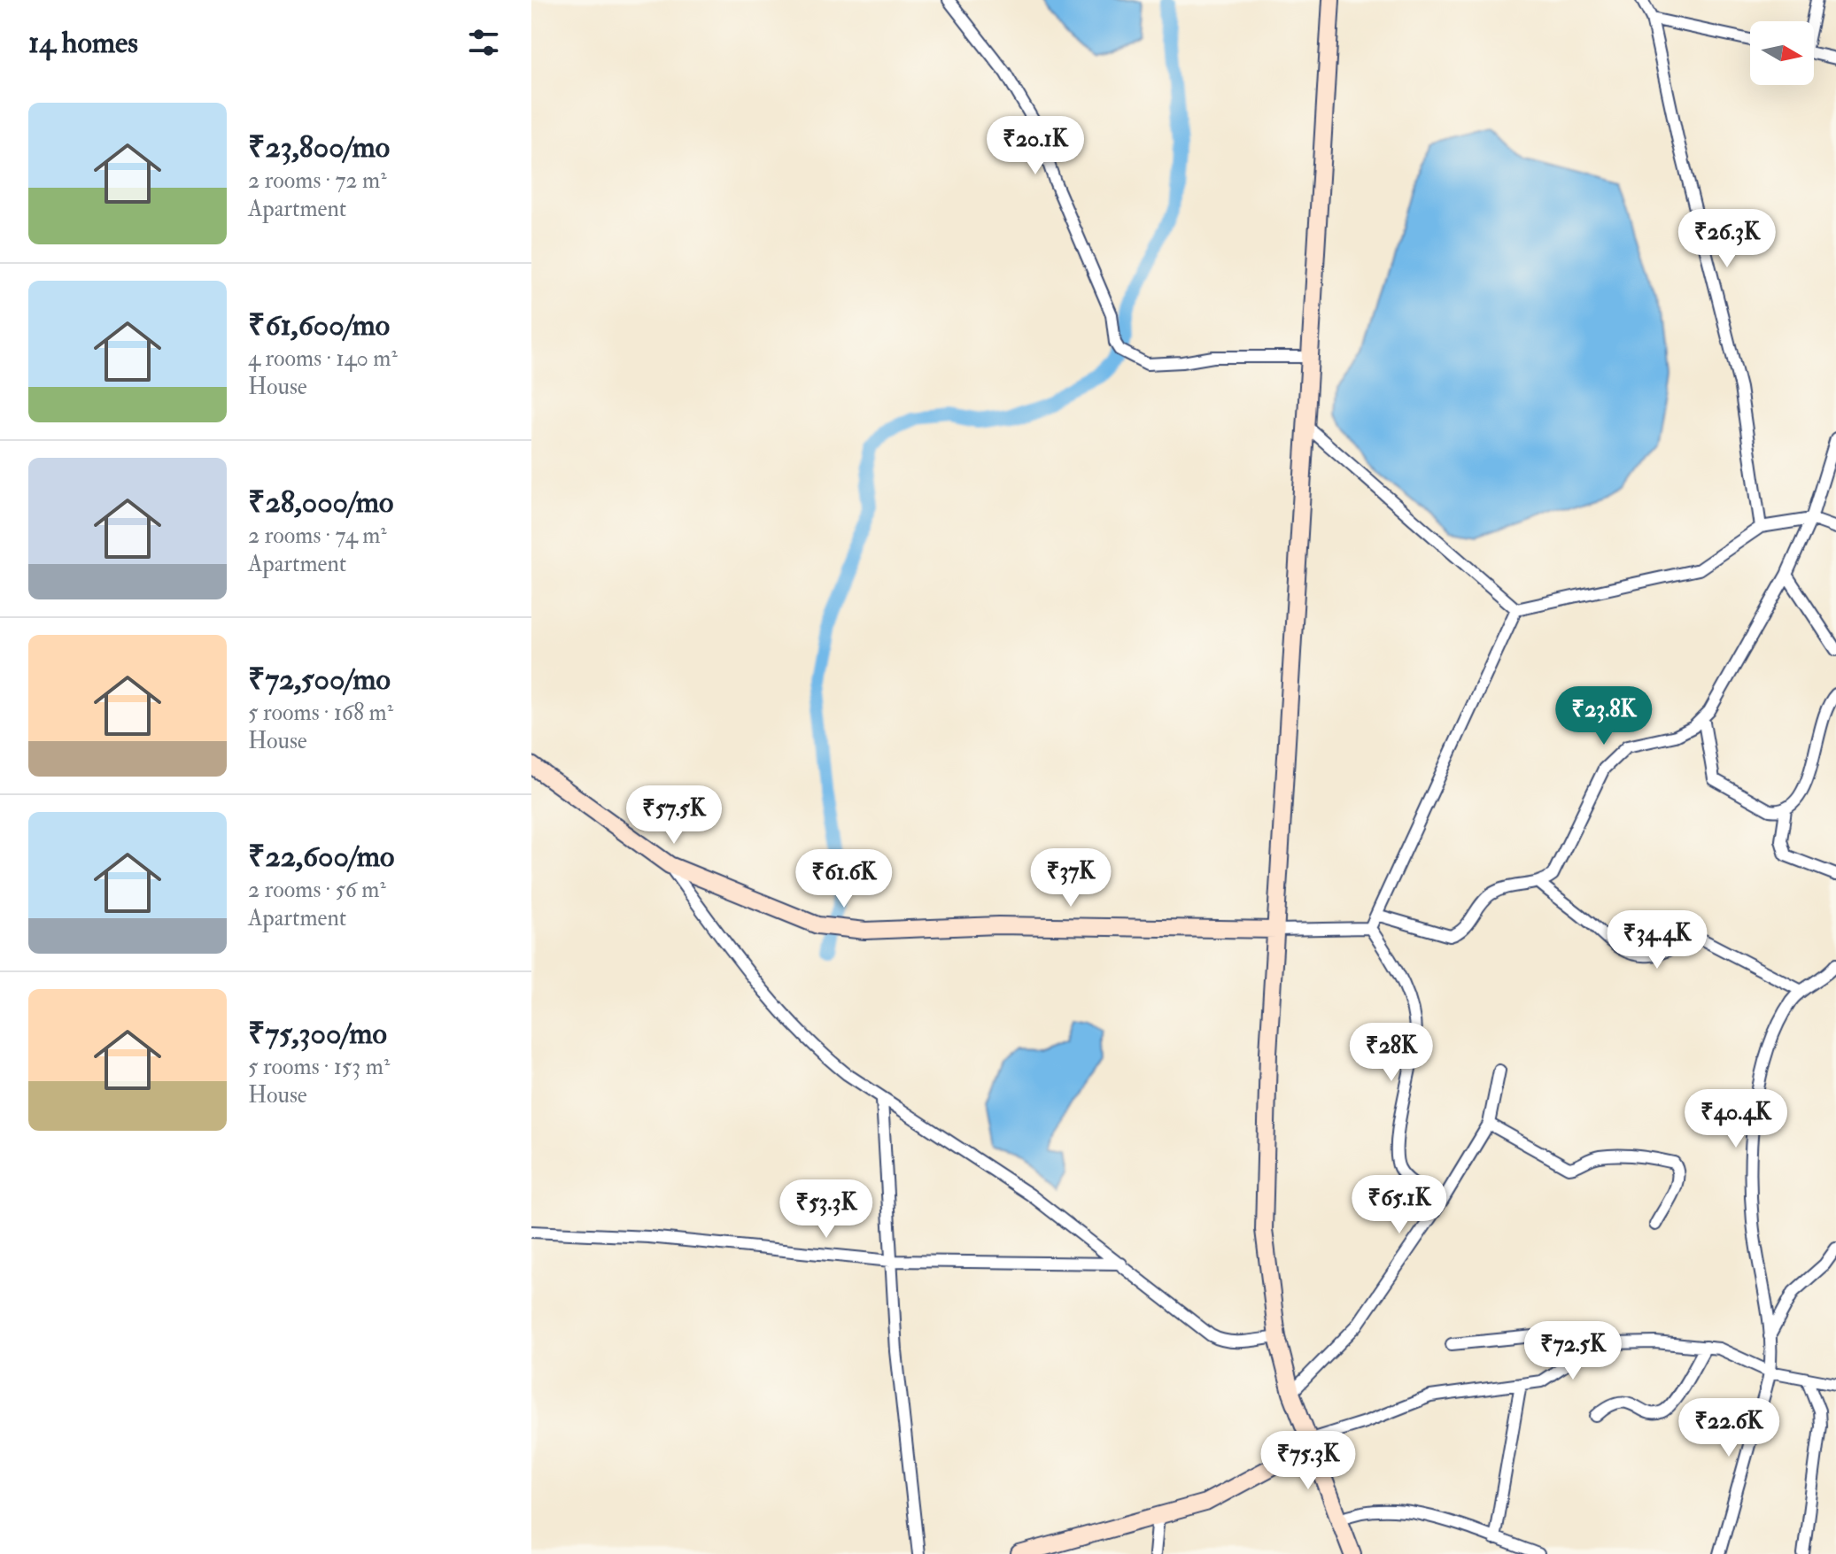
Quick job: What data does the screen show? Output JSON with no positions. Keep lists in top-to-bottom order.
{
  "north": "right",
  "page": {
    "heading": "14 homes",
    "list": [
      {
        "name": "₹23,800/mo",
        "note": "2 rooms · 72 m² · Apartment"
      },
      {
        "name": "₹61,600/mo",
        "note": "4 rooms · 140 m² · House"
      },
      {
        "name": "₹28,000/mo",
        "note": "2 rooms · 74 m² · Apartment"
      },
      {
        "name": "₹72,500/mo",
        "note": "5 rooms · 168 m² · House"
      },
      {
        "name": "₹22,600/mo",
        "note": "2 rooms · 56 m² · Apartment"
      },
      {
        "name": "₹75,300/mo",
        "note": "5 rooms · 153 m² · House"
      }
    ],
    "price": [
      "₹20.1K",
      "₹26.3K",
      "₹23.8K",
      "₹57.5K",
      "₹37K",
      "₹61.6K",
      "₹34.4K",
      "₹28K",
      "₹40.4K",
      "₹65.1K",
      "₹53.3K",
      "₹72.5K",
      "₹22.6K",
      "₹75.3K"
    ]
  }
}
